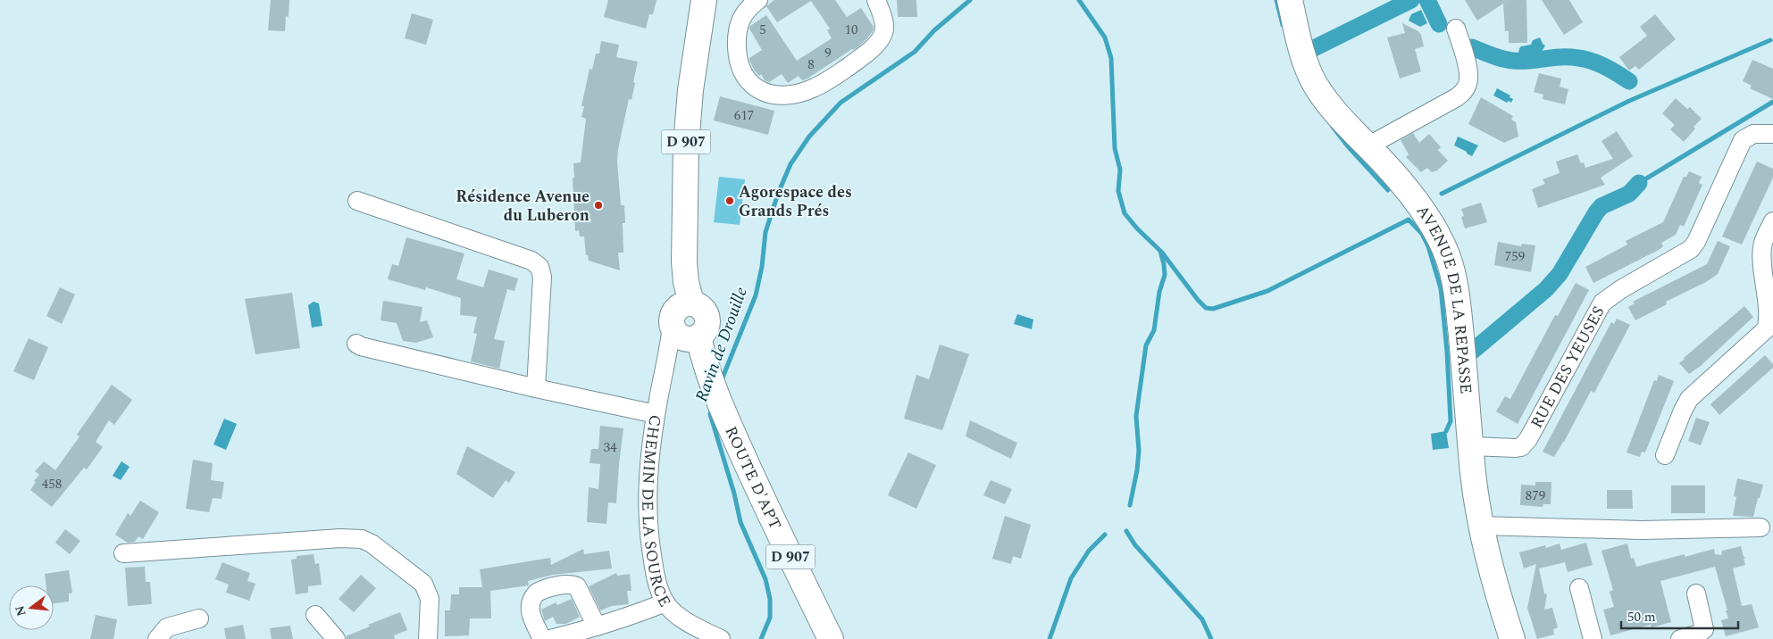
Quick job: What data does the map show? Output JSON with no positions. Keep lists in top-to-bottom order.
{
  "streets": {
    "street": [
      "D 907",
      "AVENUE DE LA REPASSE",
      "RUE DES YEUSES",
      "ROUTE D'APT",
      "CHEMIN DE LA SOURCE"
    ]
  },
  "crossings": [
    ["D 907", "ROUTE D'APT"],
    ["D 907", "CHEMIN DE LA SOURCE"],
    ["AVENUE DE LA REPASSE", "RUE DES YEUSES"],
    ["ROUTE D'APT", "CHEMIN DE LA SOURCE"]
  ],
  "water": ["Ravin de Drouille"],
  "places": ["Agorespace des Grands Prés", "Résidence Avenue du Luberon"],
  "house_numbers": [
    "5",
    "10",
    "9",
    "8",
    "617",
    "759",
    "34",
    "458",
    "879"
  ],
  "scale_bar": "50 m",
  "north": "left"
}
